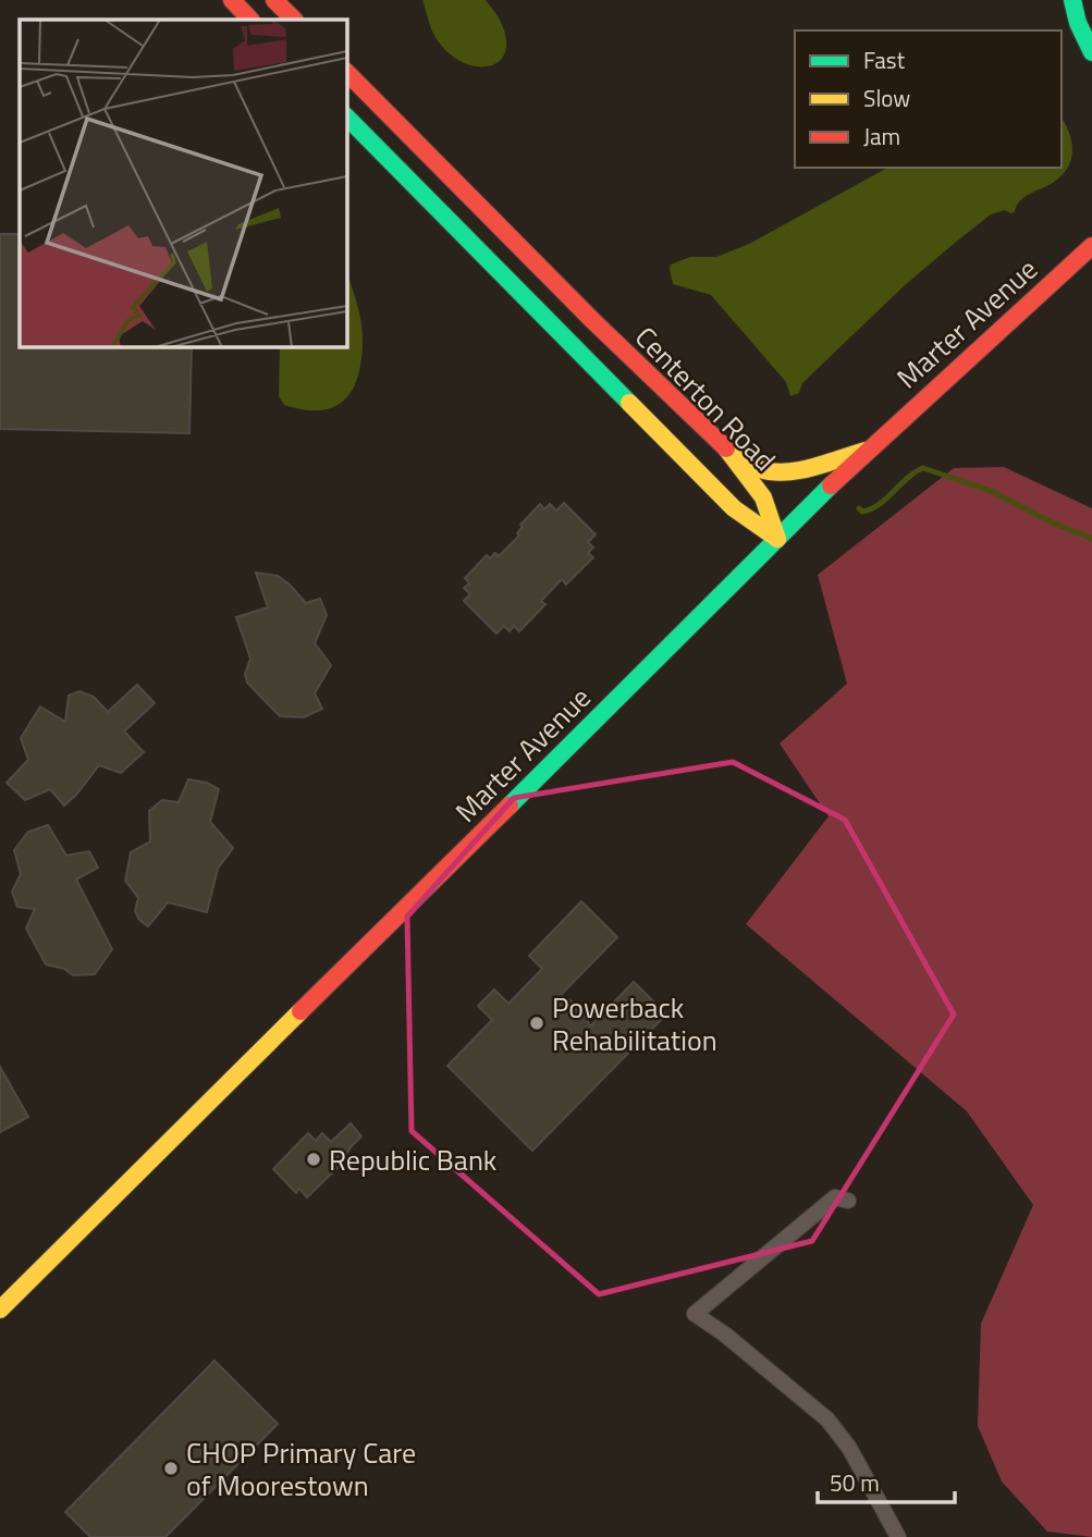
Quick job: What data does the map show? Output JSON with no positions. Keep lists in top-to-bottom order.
{
  "streets": {
    "main road": ["Marter Avenue", "Centerton Road"]
  },
  "crossings": [
    ["Marter Avenue", "Centerton Road"]
  ],
  "places": ["Powerback Rehabilitation", "Republic Bank", "CHOP Primary Care of Moorestown"],
  "legend": ["Fast", "Slow", "Jam"],
  "scale_bar": "50 m"
}
